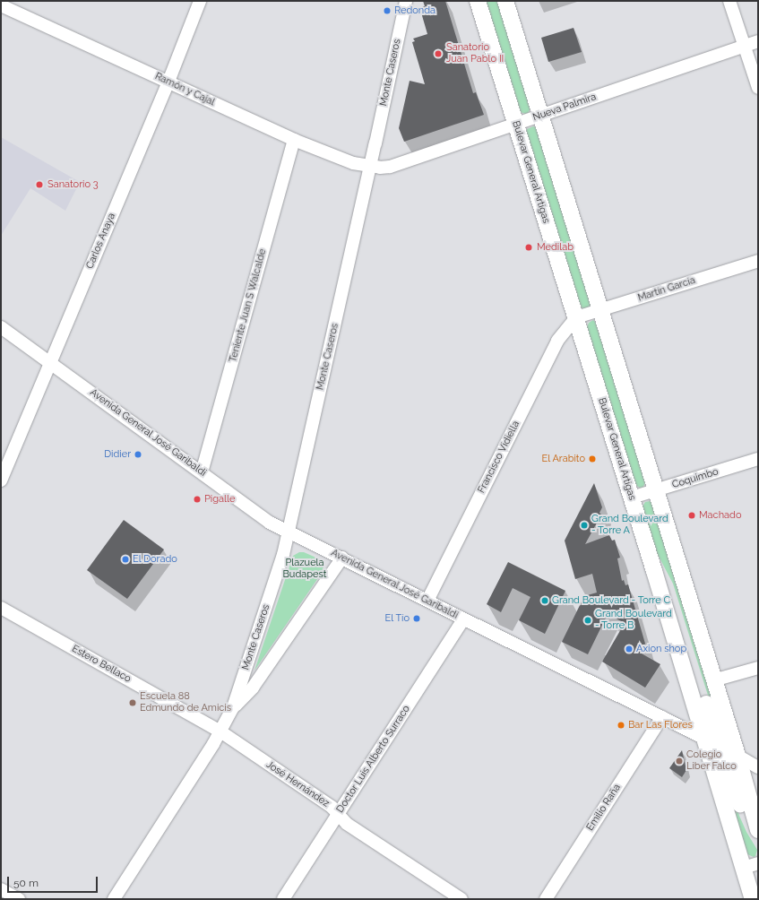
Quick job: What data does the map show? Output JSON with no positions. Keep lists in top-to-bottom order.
{
  "streets": {
    "main road": ["Bulevar General Artigas"],
    "street": [
      "Monte Caseros",
      "Ramón y Cajal",
      "Nueva Palmira",
      "Carlos Anaya",
      "Martín García",
      "Teniente Juan S Walcalde",
      "Avenida General José Garibaldi",
      "Francisco Vidiella",
      "Coquimbo",
      "Estero Bellaco",
      "Doctor Luis Alberto Surraco",
      "José Hernández",
      "Emilio Raña"
    ]
  },
  "crossings": [
    ["Monte Caseros", "Ramón y Cajal"],
    ["Monte Caseros", "Nueva Palmira"],
    ["Monte Caseros", "Avenida General José Garibaldi"],
    ["Monte Caseros", "Estero Bellaco"],
    ["Monte Caseros", "José Hernández"],
    ["Ramón y Cajal", "Nueva Palmira"],
    ["Ramón y Cajal", "Carlos Anaya"],
    ["Ramón y Cajal", "Teniente Juan S Walcalde"],
    ["Nueva Palmira", "Bulevar General Artigas"],
    ["Bulevar General Artigas", "Martín García"],
    ["Bulevar General Artigas", "Avenida General José Garibaldi"],
    ["Bulevar General Artigas", "Francisco Vidiella"],
    ["Bulevar General Artigas", "Coquimbo"],
    ["Carlos Anaya", "Avenida General José Garibaldi"],
    ["Martín García", "Francisco Vidiella"],
    ["Teniente Juan S Walcalde", "Avenida General José Garibaldi"],
    ["Avenida General José Garibaldi", "Francisco Vidiella"],
    ["Avenida General José Garibaldi", "Doctor Luis Alberto Surraco"],
    ["Avenida General José Garibaldi", "Emilio Raña"],
    ["Estero Bellaco", "José Hernández"],
    ["Doctor Luis Alberto Surraco", "José Hernández"]
  ],
  "parks": ["Plazuela Budapest"],
  "places": [
    "Redonda",
    "Sanatorio Juan Pablo II",
    "Sanatorio 3",
    "Medilab",
    "Didier",
    "El Arabito",
    "Pigalle",
    "Machado",
    "Grand Boulevard - Torre A",
    "El Dorado",
    "Grand Boulevard - Torre C",
    "El Tío",
    "Grand Boulevard - Torre B",
    "Axion shop",
    "Escuela 88 Edmundo de Amicis",
    "Bar Las Flores",
    "Colegio Liber Falco"
  ],
  "scale_bar": "50 m"
}
